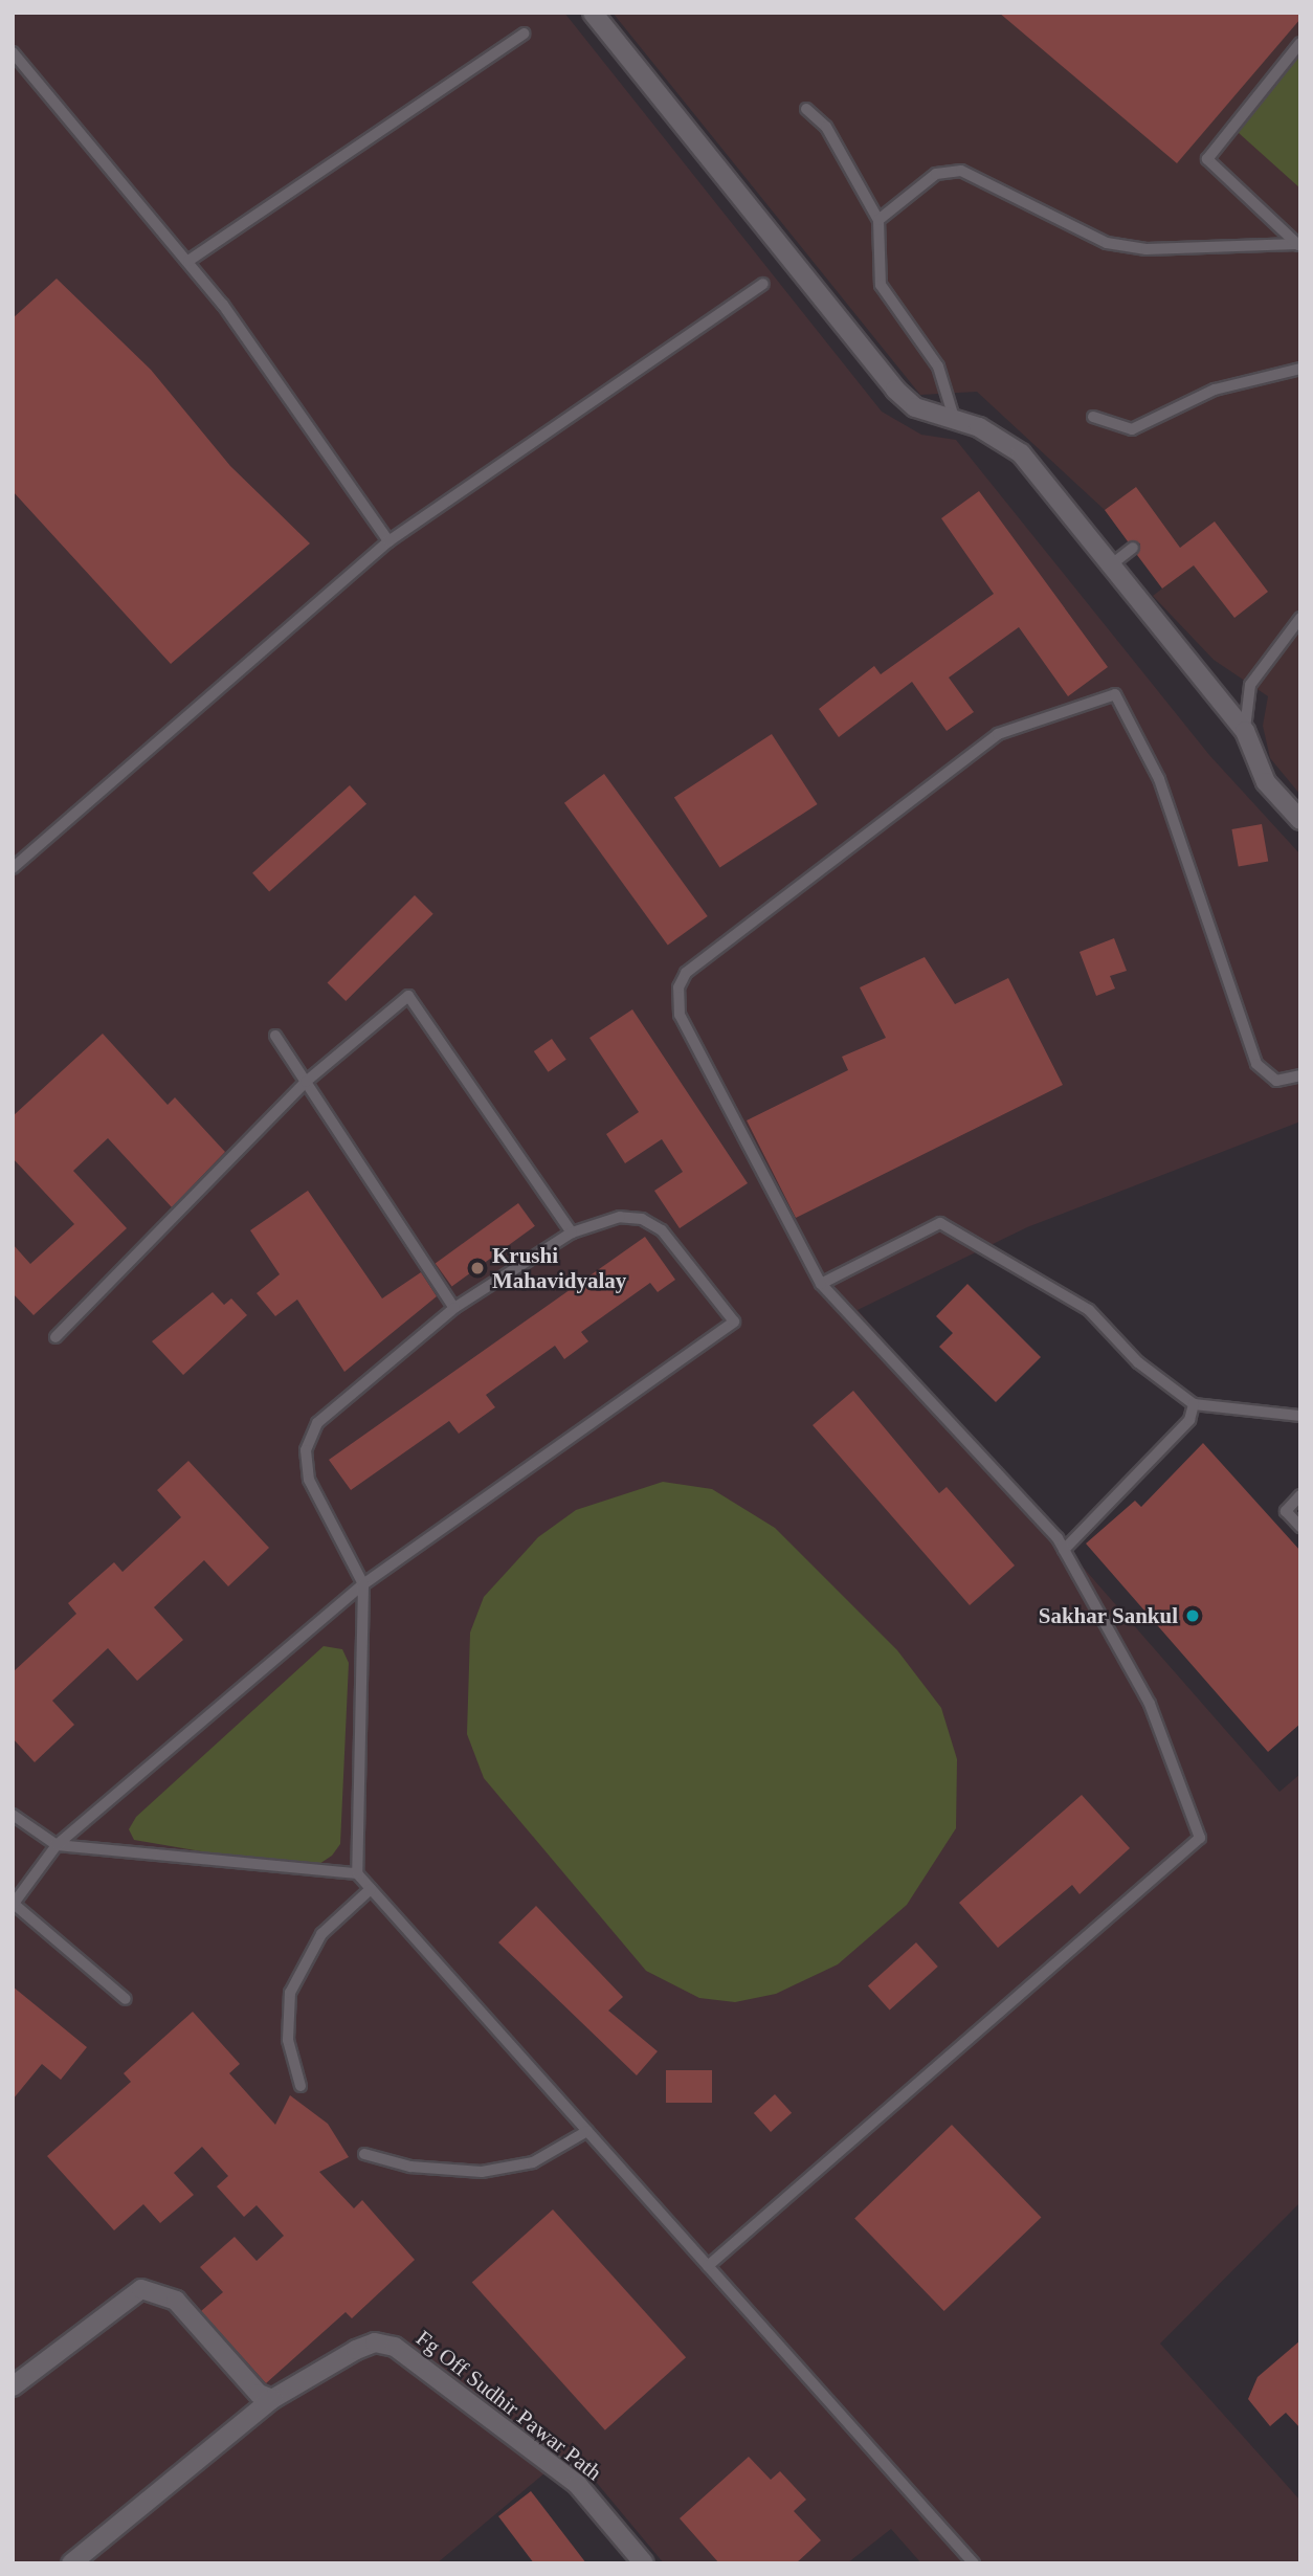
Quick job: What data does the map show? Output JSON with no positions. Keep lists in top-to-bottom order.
{
  "streets": {
    "main road": ["Fg Off Sudhir Pawar Path"]
  },
  "places": ["Krushi Mahavidyalay", "Sakhar Sankul"]
}
